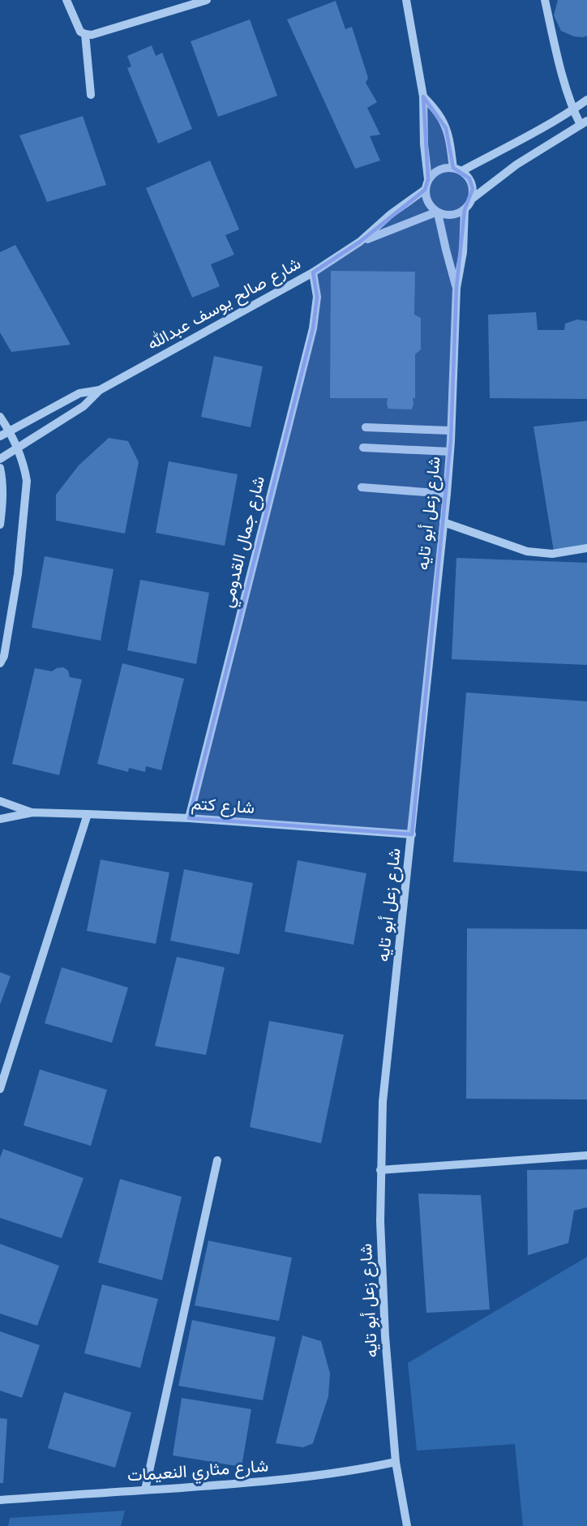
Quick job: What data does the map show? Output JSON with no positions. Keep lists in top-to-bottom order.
{
  "streets": {
    "street": [
      "شارع صالح يوسف عبدالله",
      "شارع زعل أبو تايه",
      "شارع جمال القدومي",
      "شارع كتم",
      "شارع مثاري النعيمات"
    ]
  },
  "crossings": [
    ["شارع صالح يوسف عبدالله", "شارع زعل أبو تايه"],
    ["شارع صالح يوسف عبدالله", "شارع جمال القدومي"],
    ["شارع زعل أبو تايه", "شارع كتم"],
    ["شارع زعل أبو تايه", "شارع مثاري النعيمات"],
    ["شارع جمال القدومي", "شارع كتم"]
  ]
}
